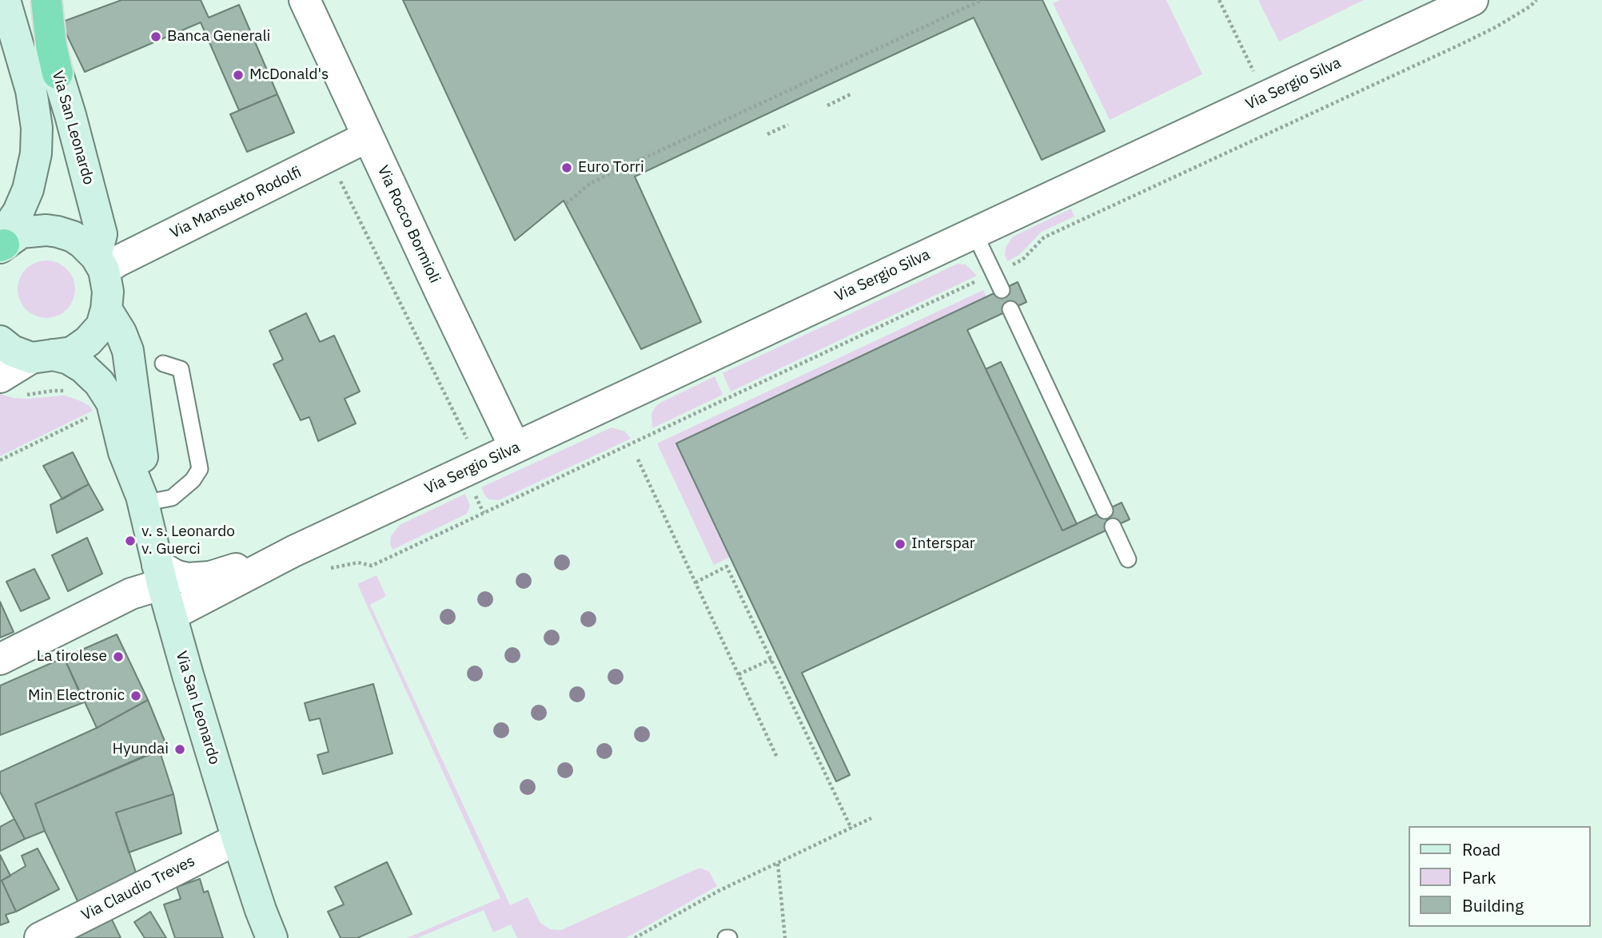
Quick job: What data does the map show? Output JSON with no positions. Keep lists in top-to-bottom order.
{
  "streets": {
    "main road": ["Via San Leonardo"],
    "street": [
      "Via Sergio Silva",
      "Via Mansueto Rodolfi",
      "Via Rocco Bormioli",
      "Via Claudio Treves"
    ]
  },
  "crossings": [
    ["Via Sergio Silva", "Via San Leonardo"],
    ["Via Sergio Silva", "Via Rocco Bormioli"],
    ["Via San Leonardo", "Via Mansueto Rodolfi"],
    ["Via San Leonardo", "Via Claudio Treves"],
    ["Via Mansueto Rodolfi", "Via Rocco Bormioli"]
  ],
  "places": [
    "Banca Generali",
    "McDonald's",
    "Euro Torri",
    "v. s. Leonardo v. Guerci",
    "Interspar",
    "La tirolese",
    "Min Electronic",
    "Hyundai"
  ],
  "legend": ["Road", "Park", "Building"]
}
